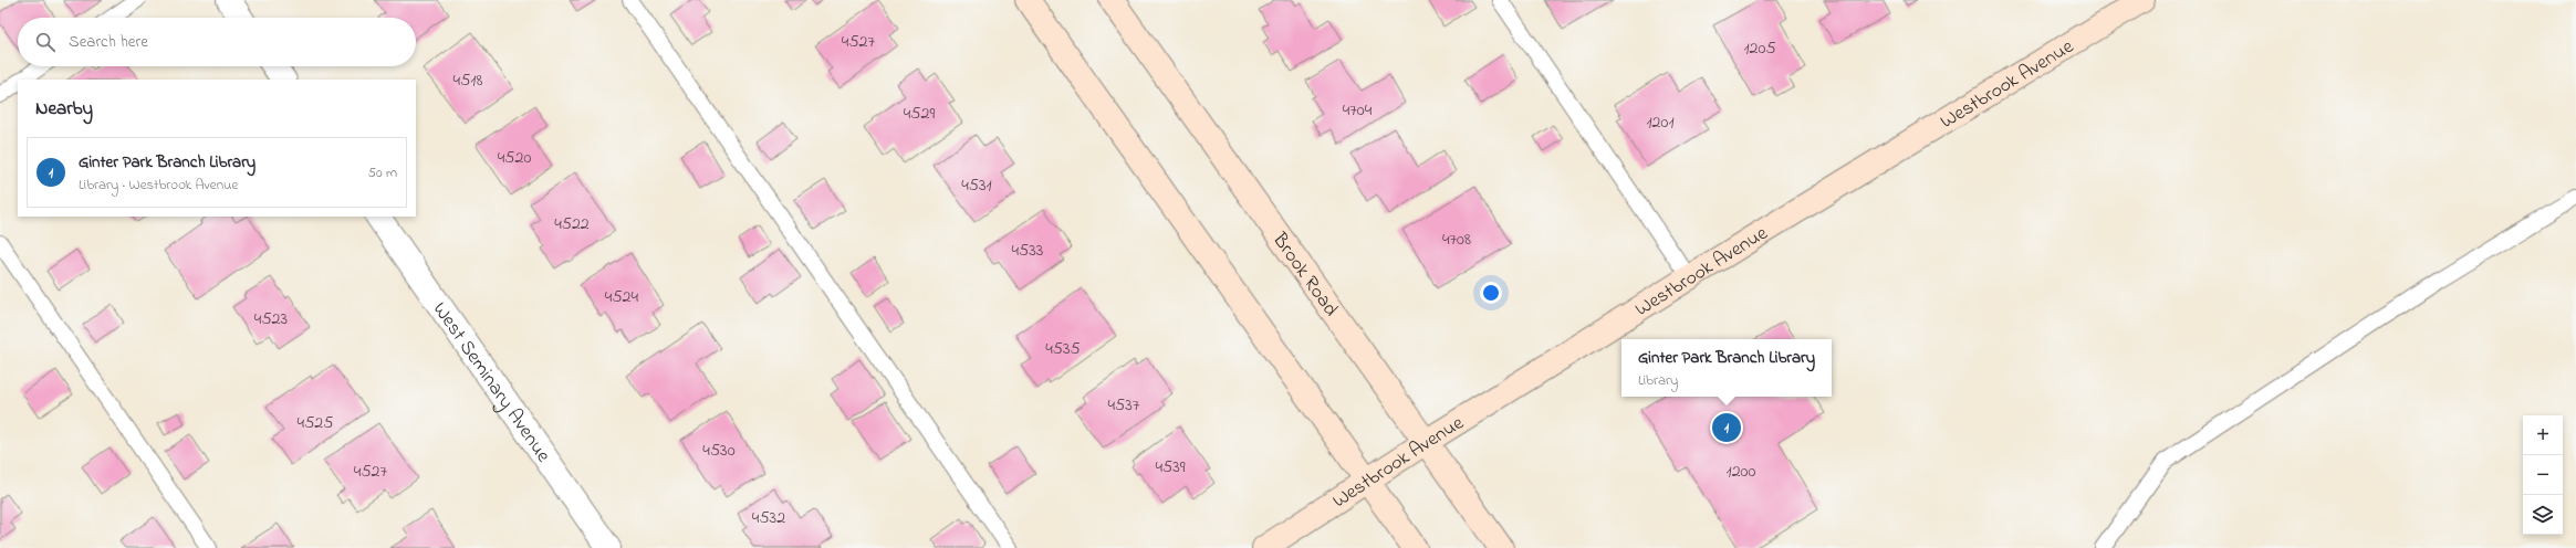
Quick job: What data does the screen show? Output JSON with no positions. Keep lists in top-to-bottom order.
{
  "streets": {
    "main road": ["Westbrook Avenue", "Brook Road"],
    "street": ["West Seminary Avenue"]
  },
  "crossings": [
    ["Westbrook Avenue", "Brook Road"]
  ],
  "house_numbers": [
    "4527",
    "1205",
    "4518",
    "4704",
    "4529",
    "1201",
    "4520",
    "4531",
    "4522",
    "4708",
    "4533",
    "4524",
    "4523",
    "4535",
    "4537",
    "4525",
    "4530",
    "4539",
    "4527",
    "1200",
    "4532"
  ],
  "page": {
    "search": "Search here",
    "heading": "Nearby",
    "list": [
      {
        "mark": "1",
        "name": "Ginter Park Branch Library",
        "note": "Library · Westbrook Avenue",
        "value": "50 m"
      }
    ],
    "popup": ["Ginter Park Branch Library", "Library"],
    "pins": "1",
    "map_buttons": ["+", "−"]
  }
}
